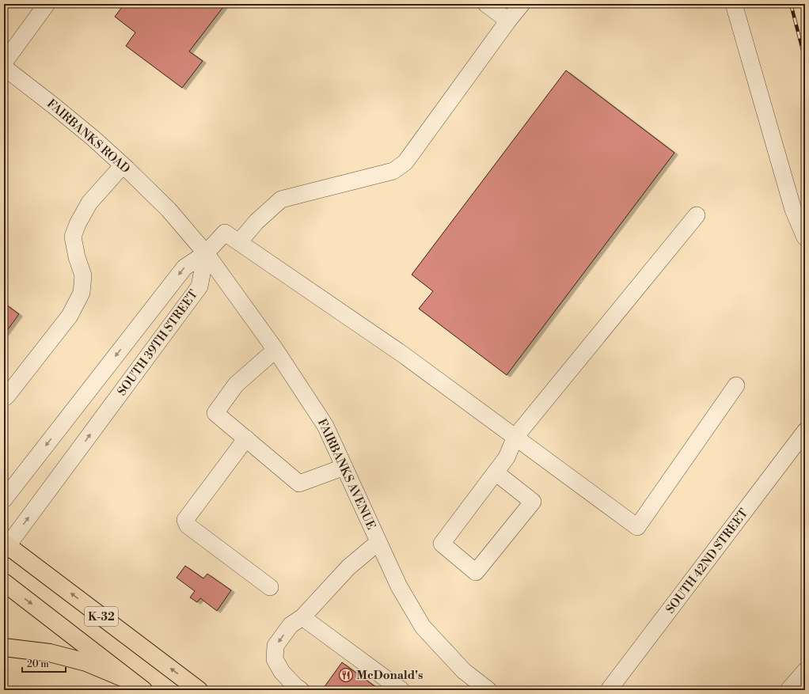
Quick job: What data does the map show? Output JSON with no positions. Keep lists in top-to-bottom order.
{
  "streets": {
    "main road": ["K-32"],
    "street": [
      "FAIRBANKS ROAD",
      "SOUTH 39TH STREET",
      "FAIRBANKS AVENUE",
      "SOUTH 42ND STREET"
    ]
  },
  "crossings": [
    ["FAIRBANKS ROAD", "FAIRBANKS AVENUE"],
    ["SOUTH 39TH STREET", "FAIRBANKS AVENUE"],
    ["SOUTH 39TH STREET", "K-32"]
  ],
  "places": {
    "restaurant": ["McDonald's"]
  },
  "scale_bar": "20 m"
}
